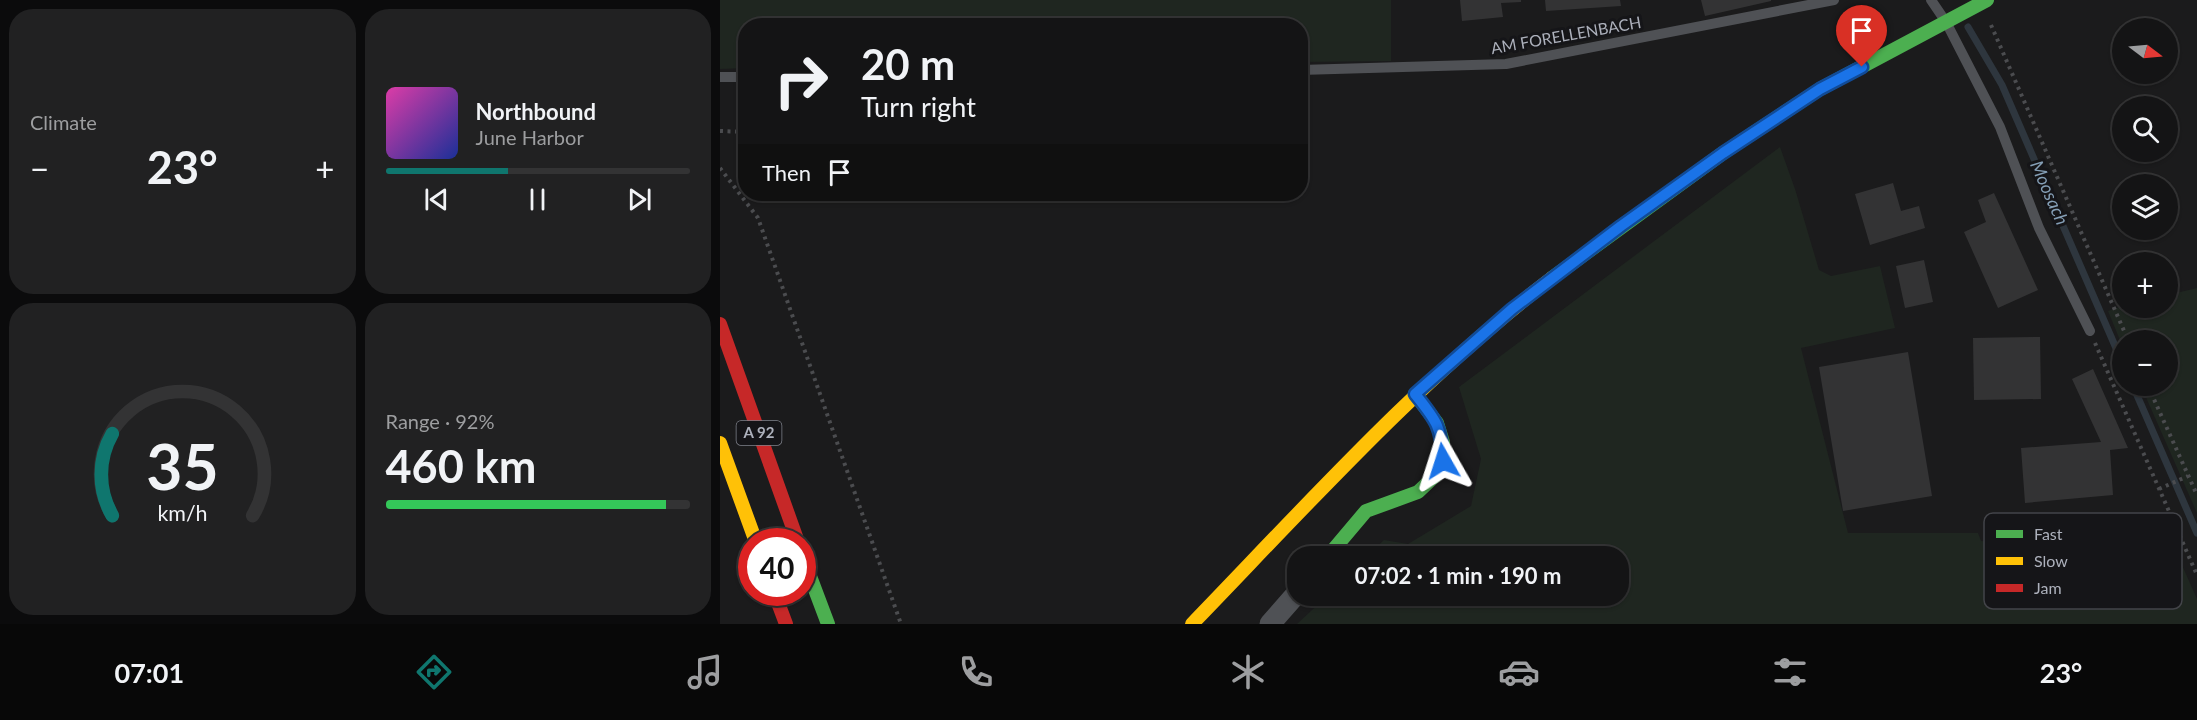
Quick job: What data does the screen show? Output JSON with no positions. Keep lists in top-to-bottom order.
{
  "streets": {
    "main road": ["A 92"],
    "lane": ["AM FORELLENBACH"]
  },
  "water": ["Moosach"],
  "legend": ["Fast", "Slow", "Jam"],
  "north": "right",
  "page": {
    "tile": [
      "Climate",
      ["Range · 92%", "460 km"]
    ],
    "map_buttons": ["+", "−"],
    "turn": ["20 m", "Turn right"],
    "song": ["Northbound", "June Harbor"],
    "heat": ["−", "23°", "+"],
    "then": "Then",
    "limit": "40",
    "trip": "07:02 · 1 min · 190 m",
    "tabs": ["07:01", "23°"],
    "gauge": ["35", "km/h"]
  }
}
